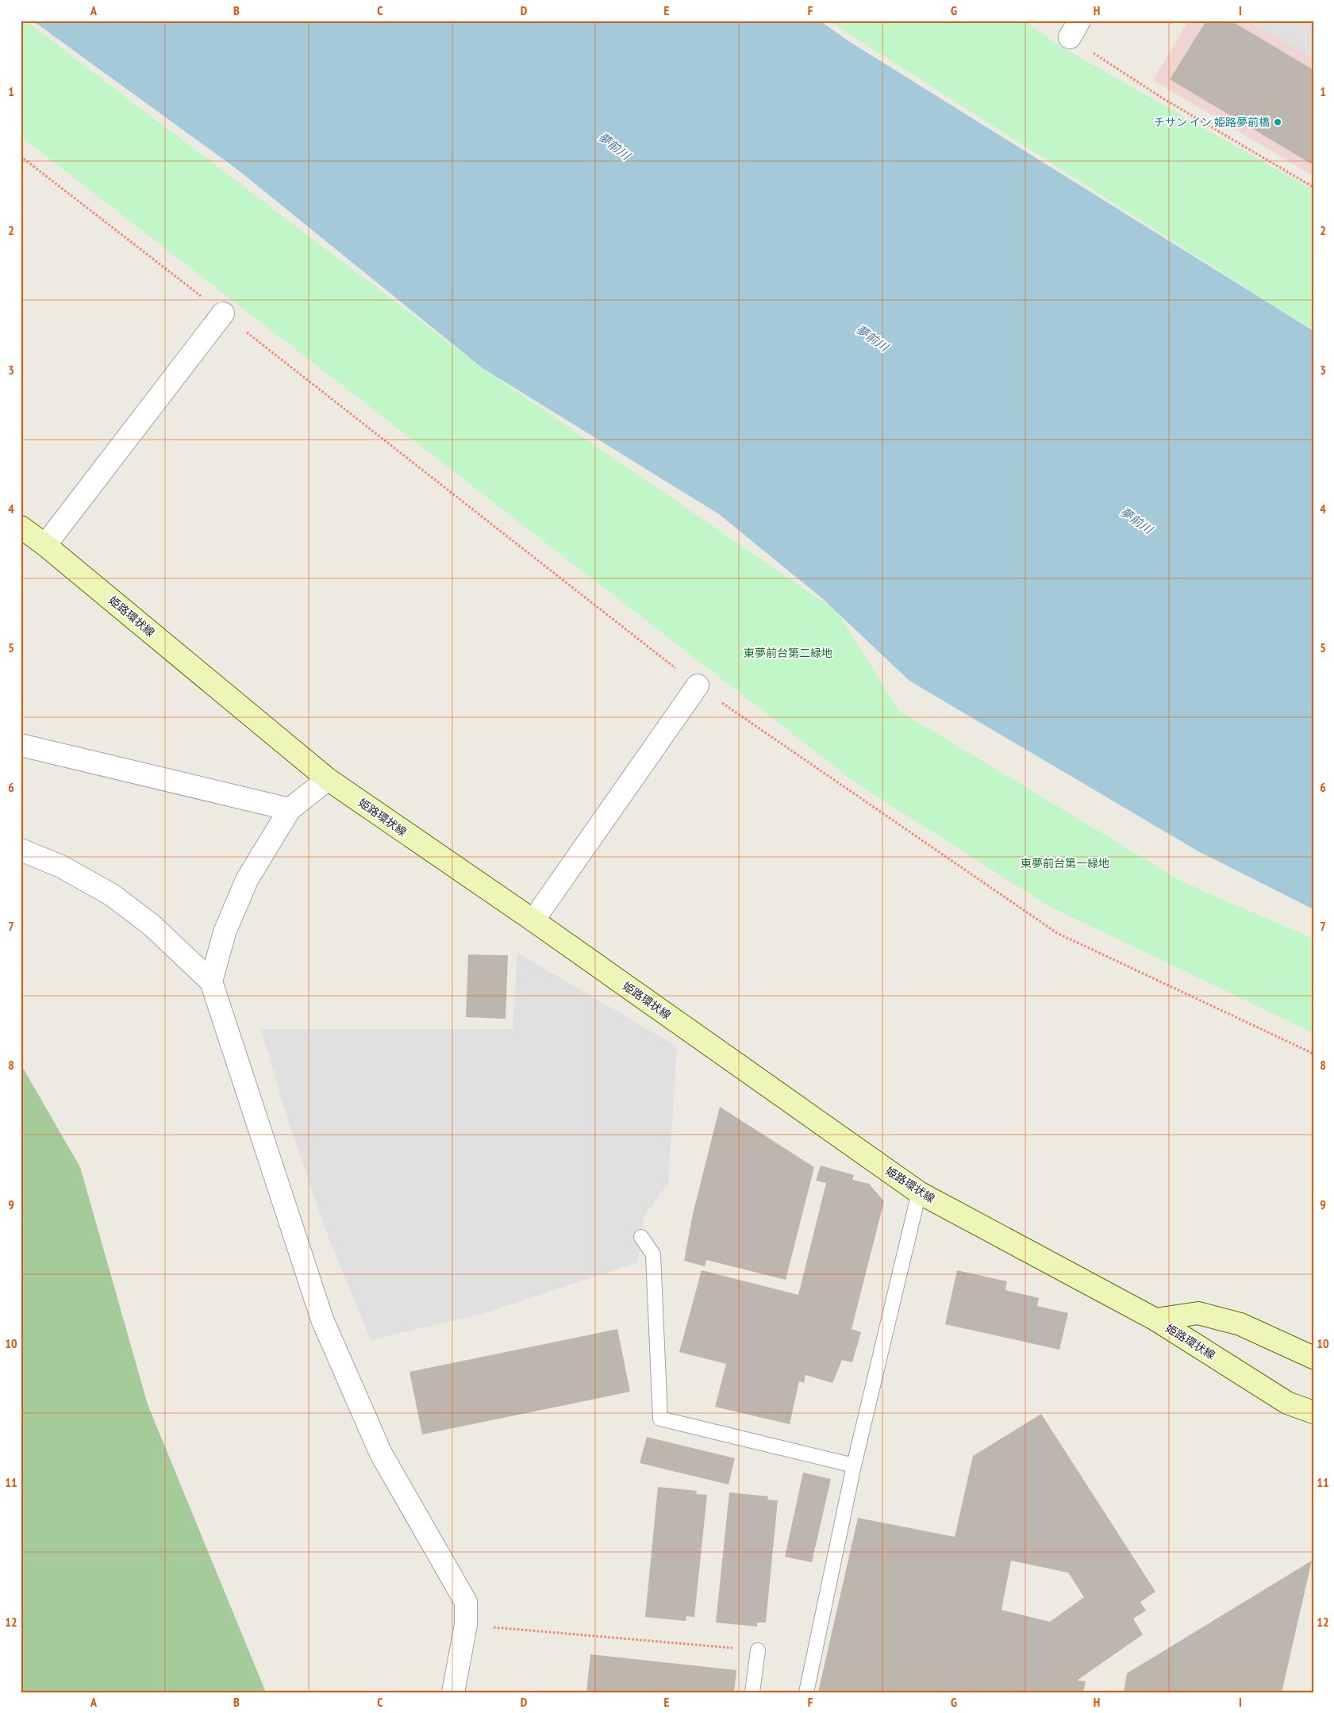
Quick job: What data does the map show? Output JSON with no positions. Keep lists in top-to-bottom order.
{
  "streets": {
    "main road": ["姫路環状線"]
  },
  "water": ["夢前川"],
  "parks": ["東夢前台第二緑地", "東夢前台第一緑地"],
  "places": ["チサン イン 姫路夢前橋"],
  "grid": {
    "columns": [
      "A",
      "B",
      "C",
      "D",
      "E",
      "F",
      "G",
      "H",
      "I"
    ],
    "rows": [
      "1",
      "2",
      "3",
      "4",
      "5",
      "6",
      "7",
      "8",
      "9",
      "10",
      "11",
      "12"
    ]
  }
}
